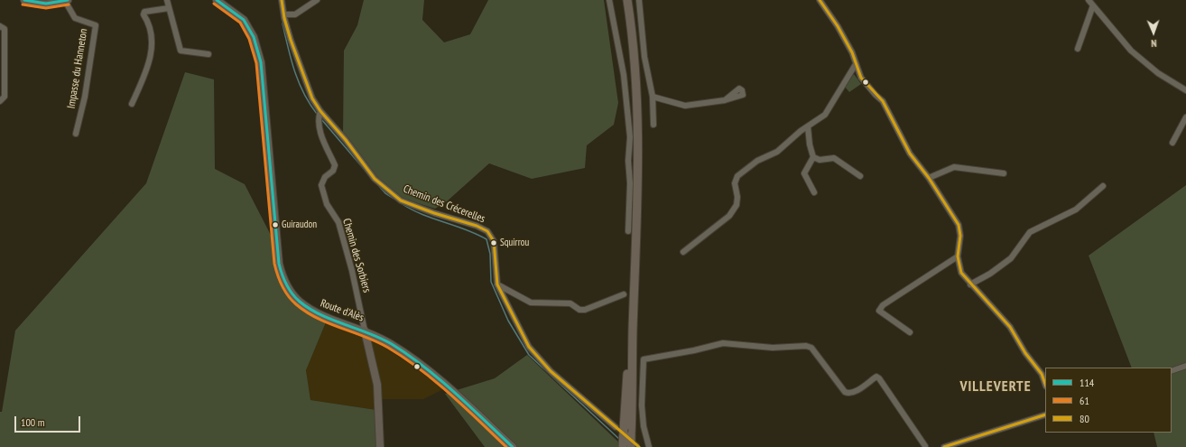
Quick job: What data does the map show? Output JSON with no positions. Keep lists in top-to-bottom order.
{
  "streets": {
    "main road": ["Route d'Alès"],
    "street": ["Impasse du Hanneton", "Chemin des Crécerelles", "Chemin des Sorbiers"]
  },
  "crossings": [
    ["Chemin des Crécerelles", "Chemin des Sorbiers"],
    ["Chemin des Sorbiers", "Route d'Alès"]
  ],
  "districts": ["VILLEVERTE"],
  "places": ["Guiraudon", "Squirrou"],
  "lines": ["transit line 114", "transit line 80", "transit line 61"],
  "legend": ["114", "61", "80"],
  "scale_bar": "100 m",
  "north": "bottom"
}
